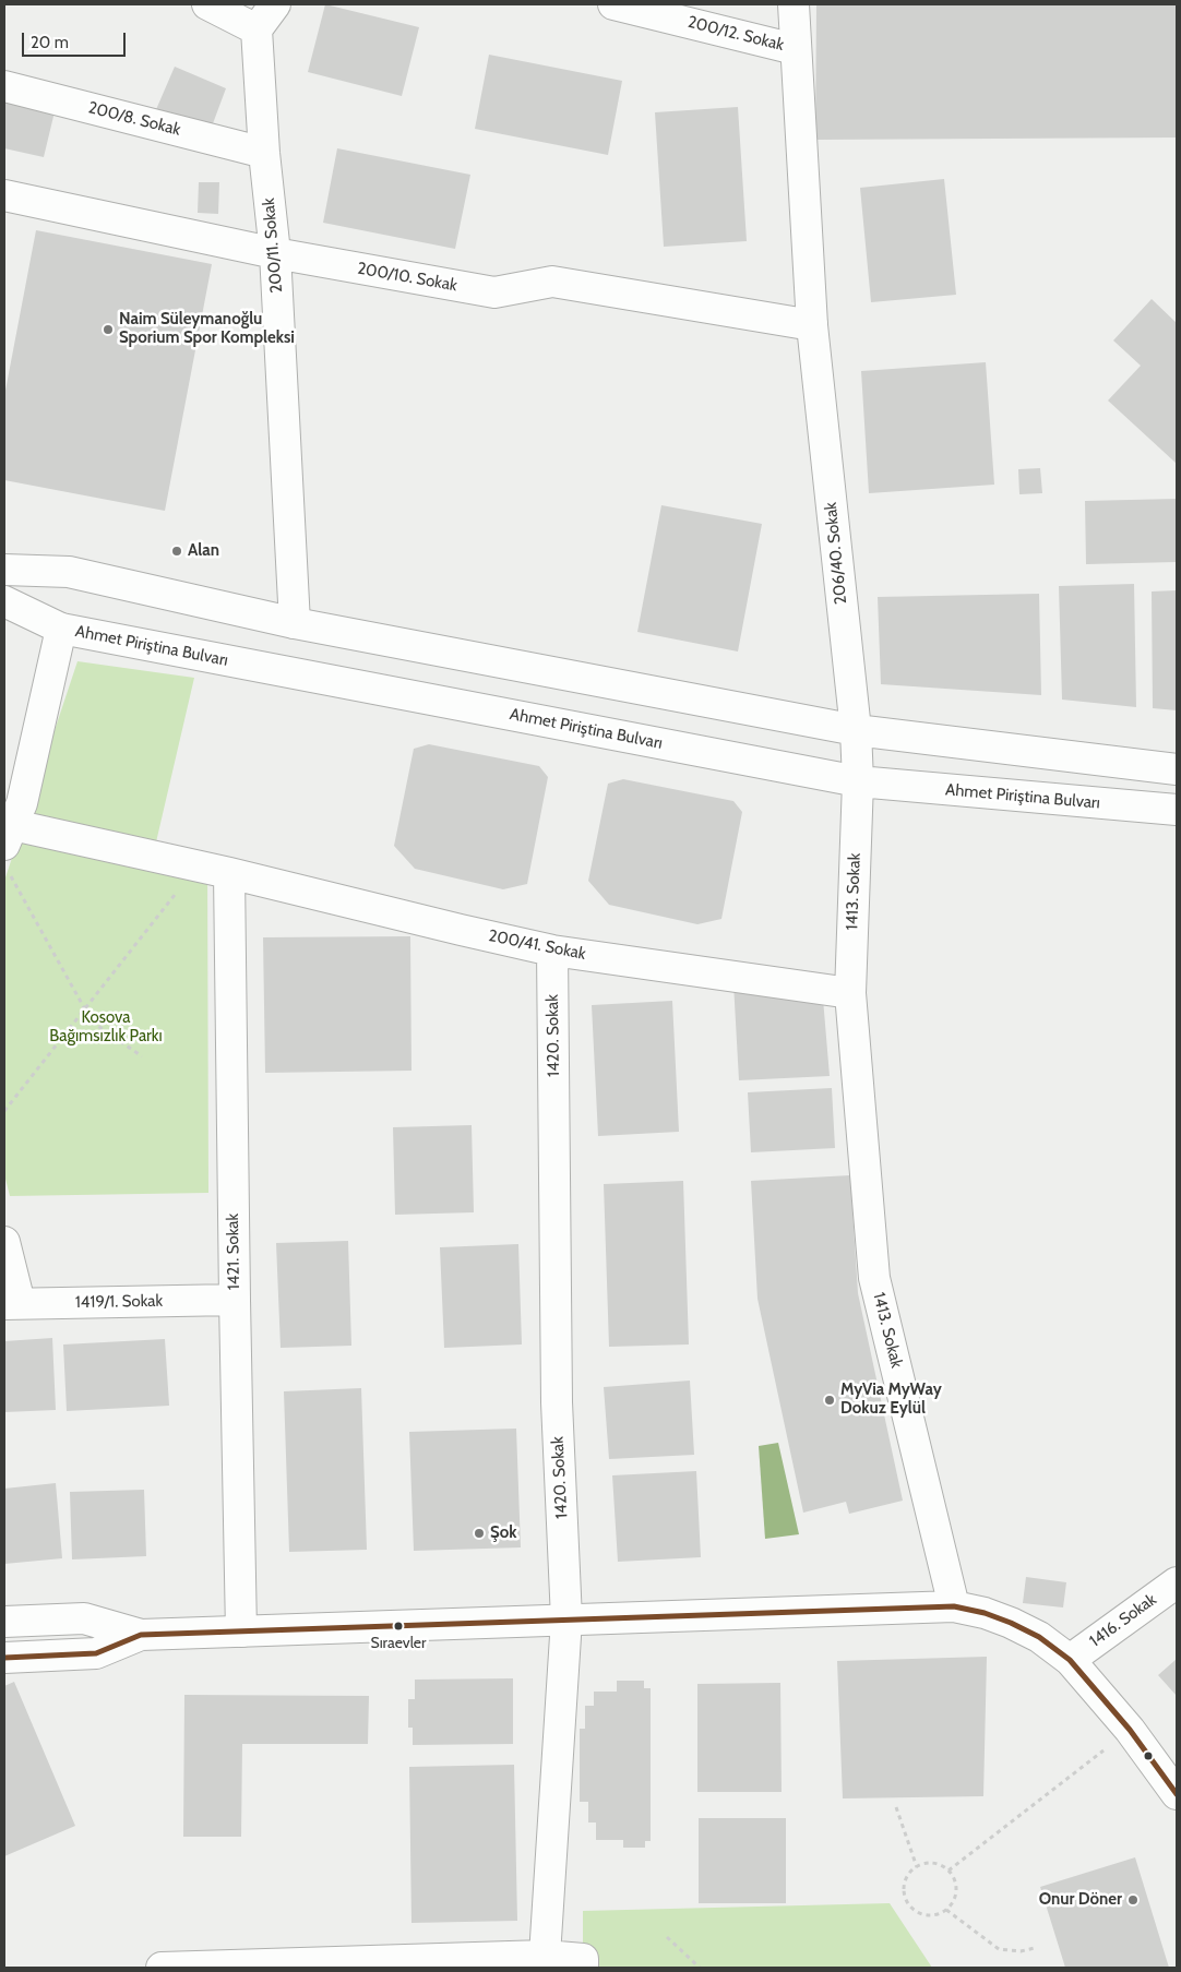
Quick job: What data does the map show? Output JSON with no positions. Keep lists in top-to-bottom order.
{
  "streets": {
    "street": [
      "200/12. Sokak",
      "200/8. Sokak",
      "200/11. Sokak",
      "200/10. Sokak",
      "206/40. Sokak",
      "Ahmet Piriştina Bulvarı",
      "1413. Sokak",
      "200/41. Sokak",
      "1420. Sokak",
      "1421. Sokak",
      "1419/1. Sokak",
      "1416. Sokak"
    ]
  },
  "crossings": [
    ["200/12. Sokak", "206/40. Sokak"],
    ["200/8. Sokak", "200/11. Sokak"],
    ["200/11. Sokak", "200/10. Sokak"],
    ["200/10. Sokak", "206/40. Sokak"],
    ["206/40. Sokak", "Ahmet Piriştina Bulvarı"],
    ["206/40. Sokak", "1413. Sokak"],
    ["Ahmet Piriştina Bulvarı", "1413. Sokak"],
    ["1413. Sokak", "200/41. Sokak"],
    ["200/41. Sokak", "1420. Sokak"],
    ["200/41. Sokak", "1421. Sokak"],
    ["1421. Sokak", "1419/1. Sokak"]
  ],
  "parks": ["Kosova Bağımsızlık Parkı"],
  "places": [
    "Naim Süleymanoğlu Sporium Spor Kompleksi",
    "Alan",
    "MyVia MyWay Dokuz Eylül",
    "Şok",
    "Sıraevler",
    "Onur Döner"
  ],
  "scale_bar": "20 m"
}
